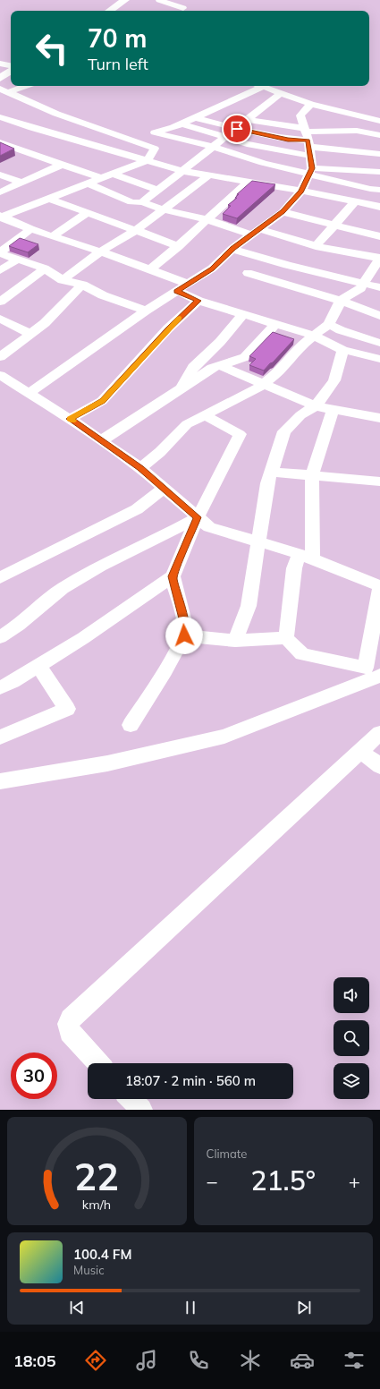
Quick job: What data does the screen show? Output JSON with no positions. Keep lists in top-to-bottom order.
{
  "page": {
    "turn": ["70 m", "Turn left"],
    "limit": "30",
    "trip": "18:07 · 2 min · 560 m",
    "tile": "Climate",
    "heat": ["−", "21.5°", "+"],
    "song": ["100.4 FM", "Music"],
    "tabs": "18:05",
    "gauge": ["22", "km/h"]
  }
}
